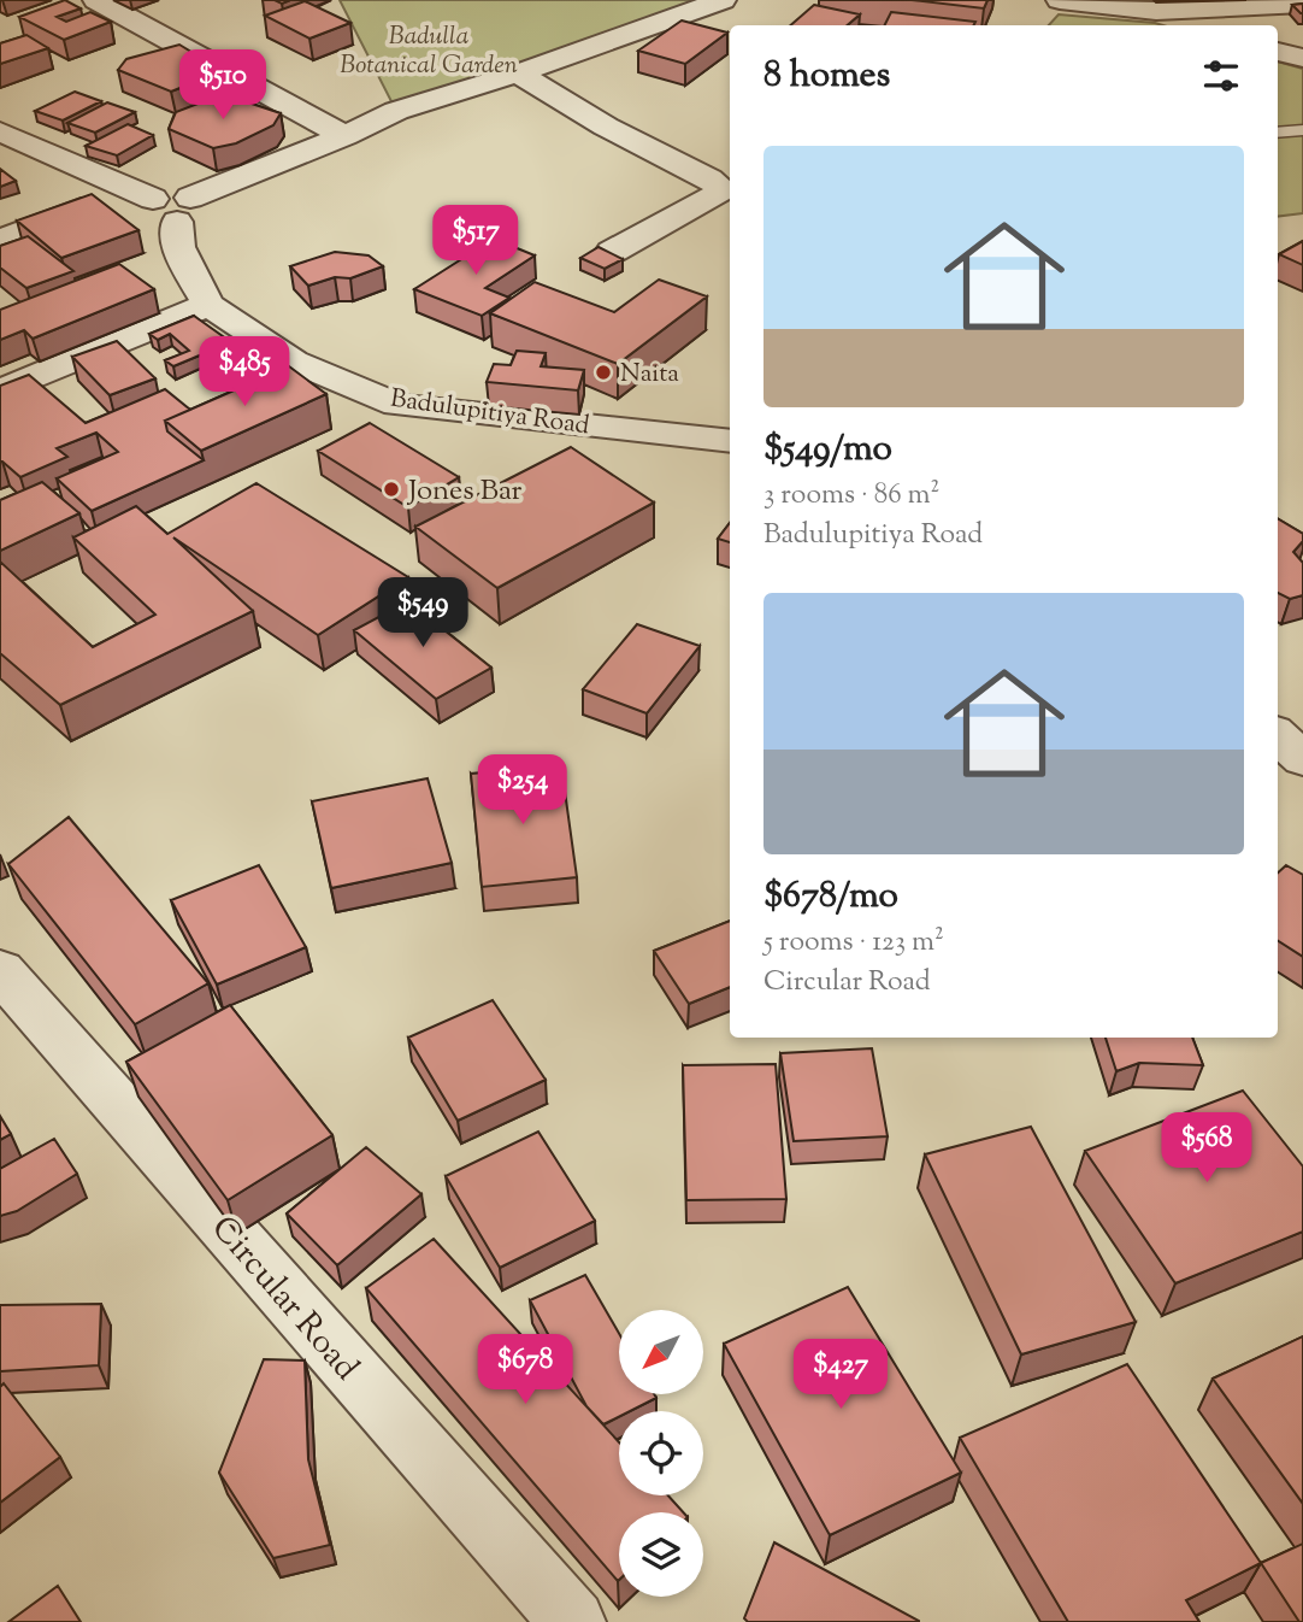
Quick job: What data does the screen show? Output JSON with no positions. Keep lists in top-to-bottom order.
{
  "streets": {
    "street": ["Badulupitiya Road", "Circular Road"]
  },
  "parks": ["Badulla Botanical Garden"],
  "places": ["Naita", "Jones Bar"],
  "north": "bottom left",
  "page": {
    "heading": "8 homes",
    "price": [
      "$510",
      "$517",
      "$485",
      "$549",
      "$254",
      "$568",
      "$678",
      "$427"
    ],
    "list": [
      {
        "name": "$549/mo",
        "note": "3 rooms · 86 m² · Badulupitiya Road"
      },
      {
        "name": "$678/mo",
        "note": "5 rooms · 123 m² · Circular Road"
      }
    ]
  }
}
